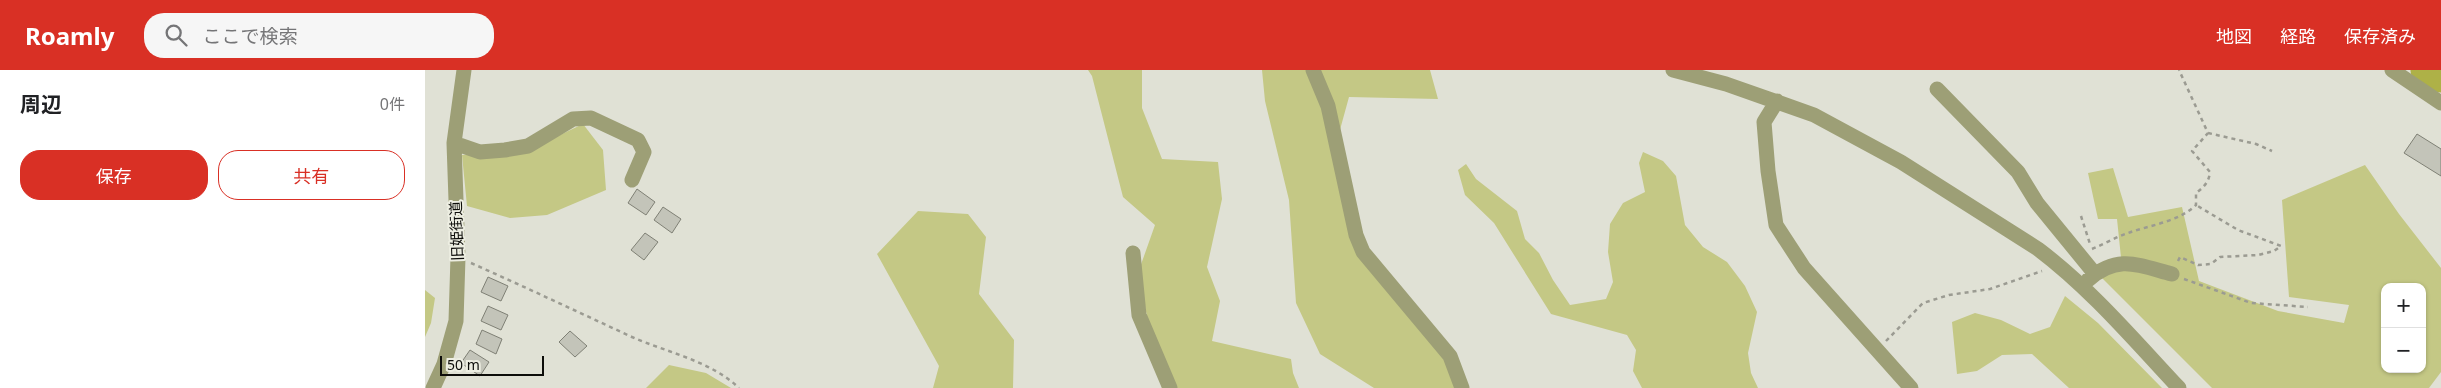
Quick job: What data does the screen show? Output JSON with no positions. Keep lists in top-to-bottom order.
{
  "streets": {
    "street": ["旧姫街道"]
  },
  "scale_bar": "50 m",
  "page": {
    "header": "Roamly",
    "search": "ここで検索",
    "nav": ["地図", "経路", "保存済み"],
    "heading": ["周辺", "0件"],
    "buttons": ["保存", "共有"],
    "map_buttons": ["+", "−"],
    "scale": "50 m"
  }
}
